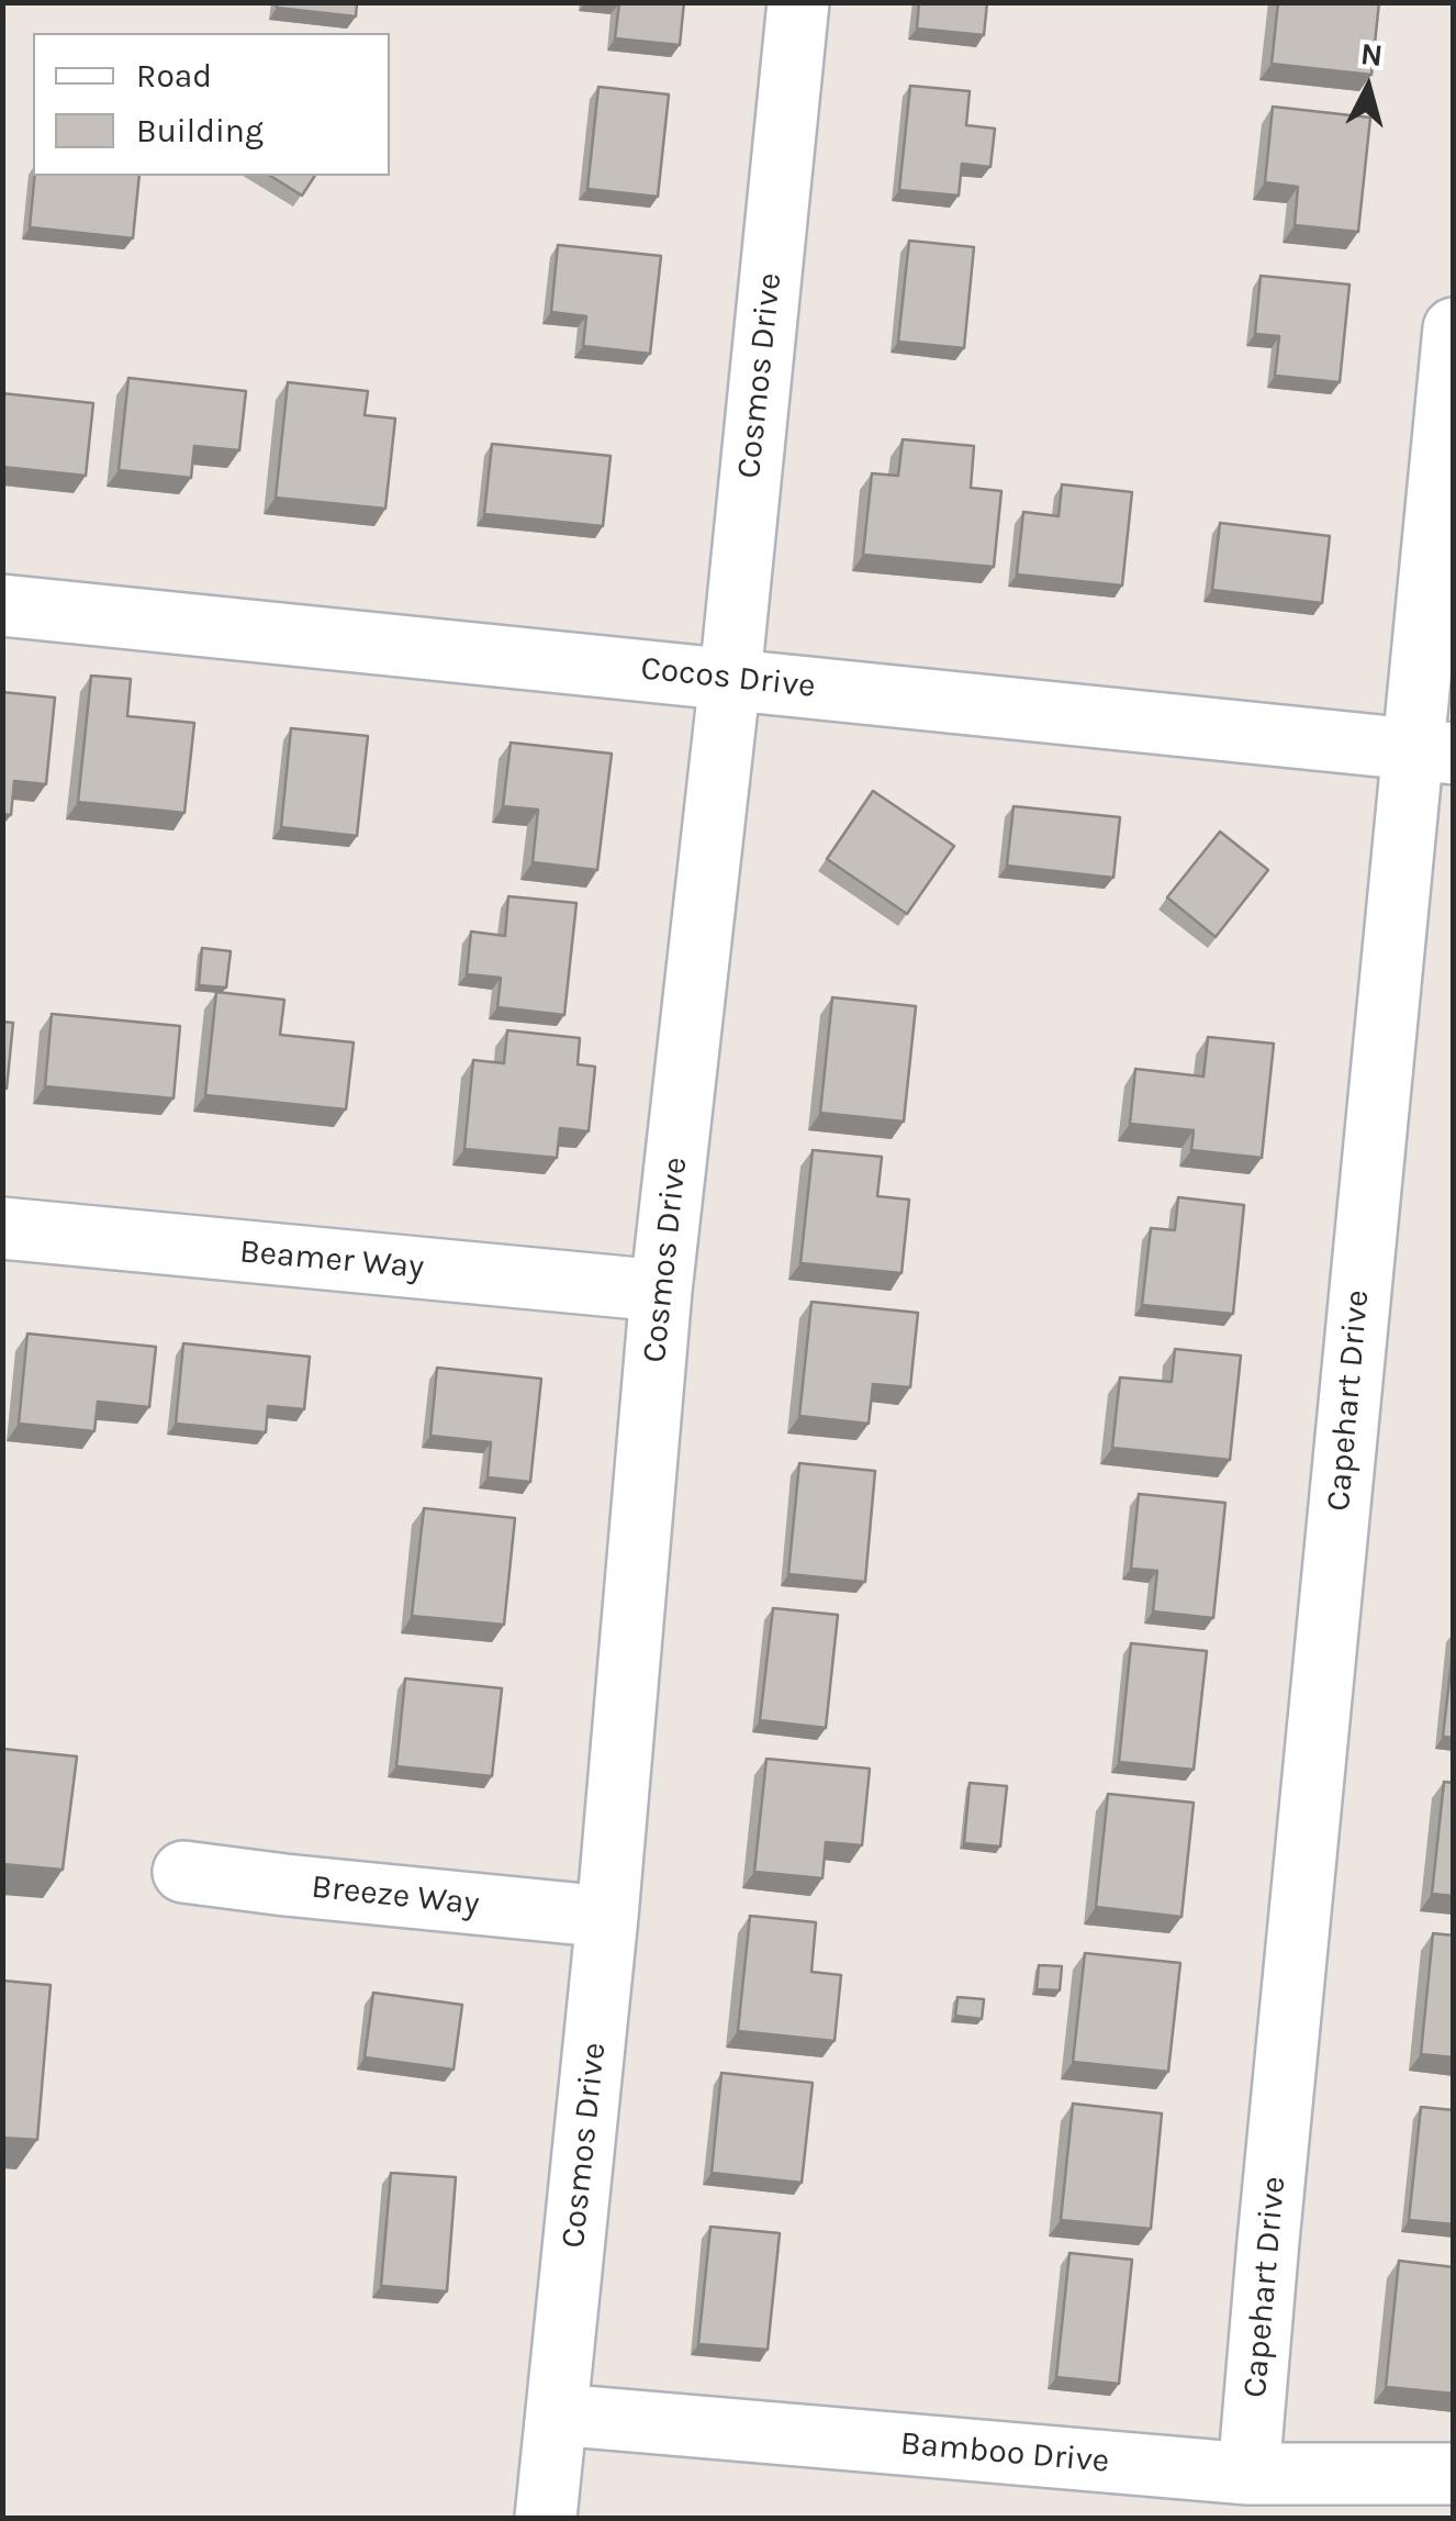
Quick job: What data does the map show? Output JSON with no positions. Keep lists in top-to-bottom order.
{
  "streets": {
    "street": [
      "Cosmos Drive",
      "Cocos Drive",
      "Beamer Way",
      "Capehart Drive",
      "Breeze Way",
      "Bamboo Drive"
    ]
  },
  "crossings": [
    ["Cosmos Drive", "Cocos Drive"],
    ["Cosmos Drive", "Beamer Way"],
    ["Cosmos Drive", "Breeze Way"],
    ["Cosmos Drive", "Bamboo Drive"],
    ["Cocos Drive", "Capehart Drive"],
    ["Capehart Drive", "Bamboo Drive"]
  ],
  "legend": ["Road", "Building"],
  "north": "top"
}
